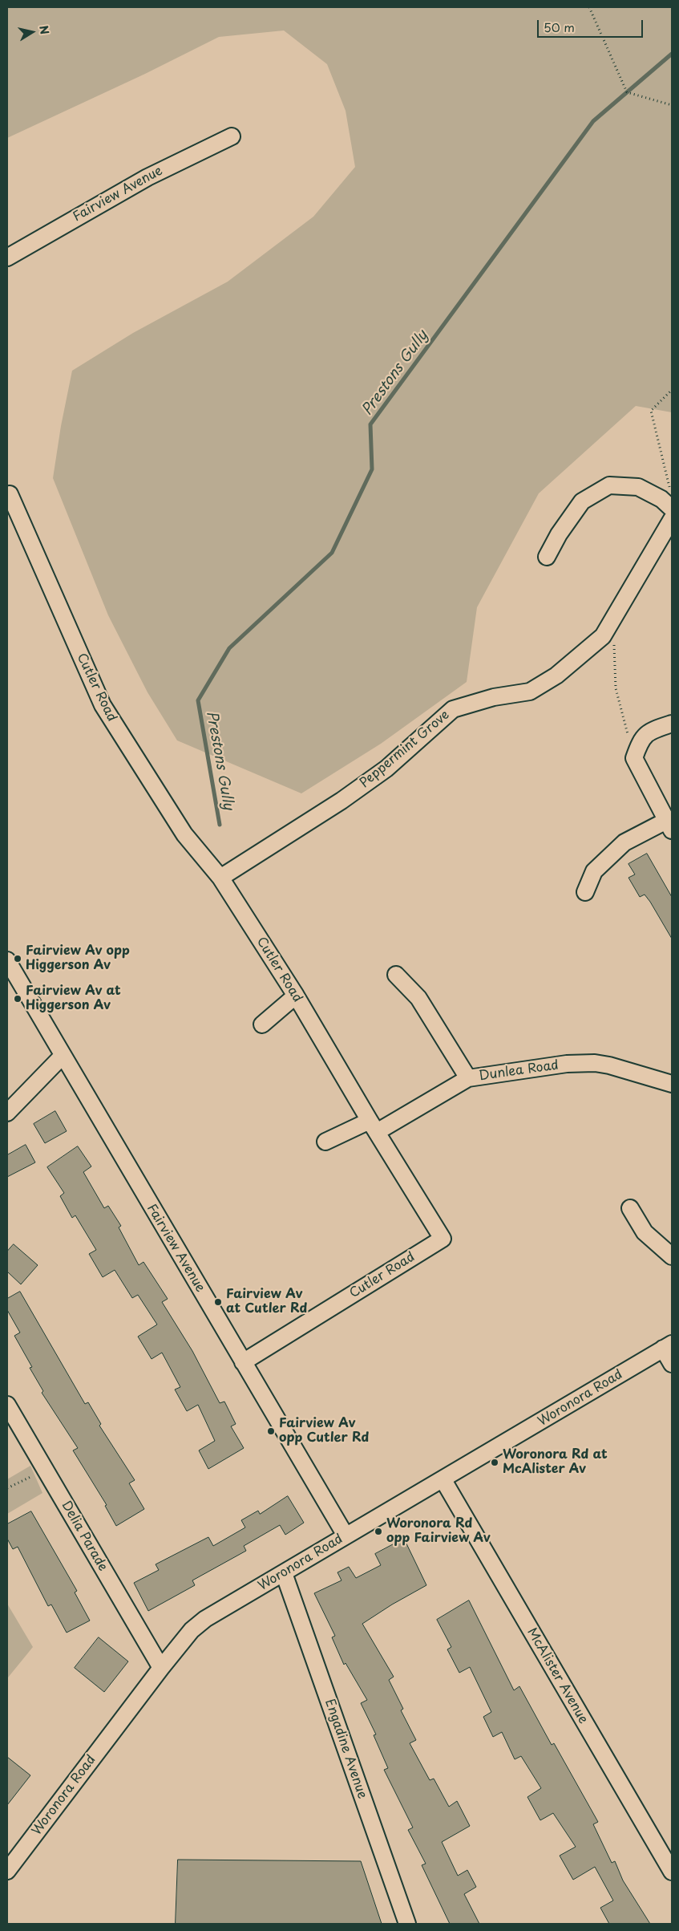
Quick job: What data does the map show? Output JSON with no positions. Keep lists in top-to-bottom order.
{
  "streets": {
    "street": [
      "Fairview Avenue",
      "Cutler Road",
      "Peppermint Grove",
      "Dunlea Road",
      "Woronora Road",
      "Delia Parade",
      "McAlister Avenue",
      "Engadine Avenue"
    ]
  },
  "crossings": [
    ["Fairview Avenue", "Cutler Road"],
    ["Fairview Avenue", "Woronora Road"],
    ["Cutler Road", "Peppermint Grove"],
    ["Cutler Road", "Dunlea Road"],
    ["Woronora Road", "Delia Parade"],
    ["Woronora Road", "McAlister Avenue"],
    ["Woronora Road", "Engadine Avenue"]
  ],
  "water": ["Prestons Gully"],
  "places": [
    "Fairview Av opp Higgerson Av",
    "Fairview Av at Higgerson Av",
    "Fairview Av at Cutler Rd",
    "Fairview Av opp Cutler Rd",
    "Woronora Rd at McAlister Av",
    "Woronora Rd opp Fairview Av"
  ],
  "scale_bar": "50 m",
  "north": "right"
}
